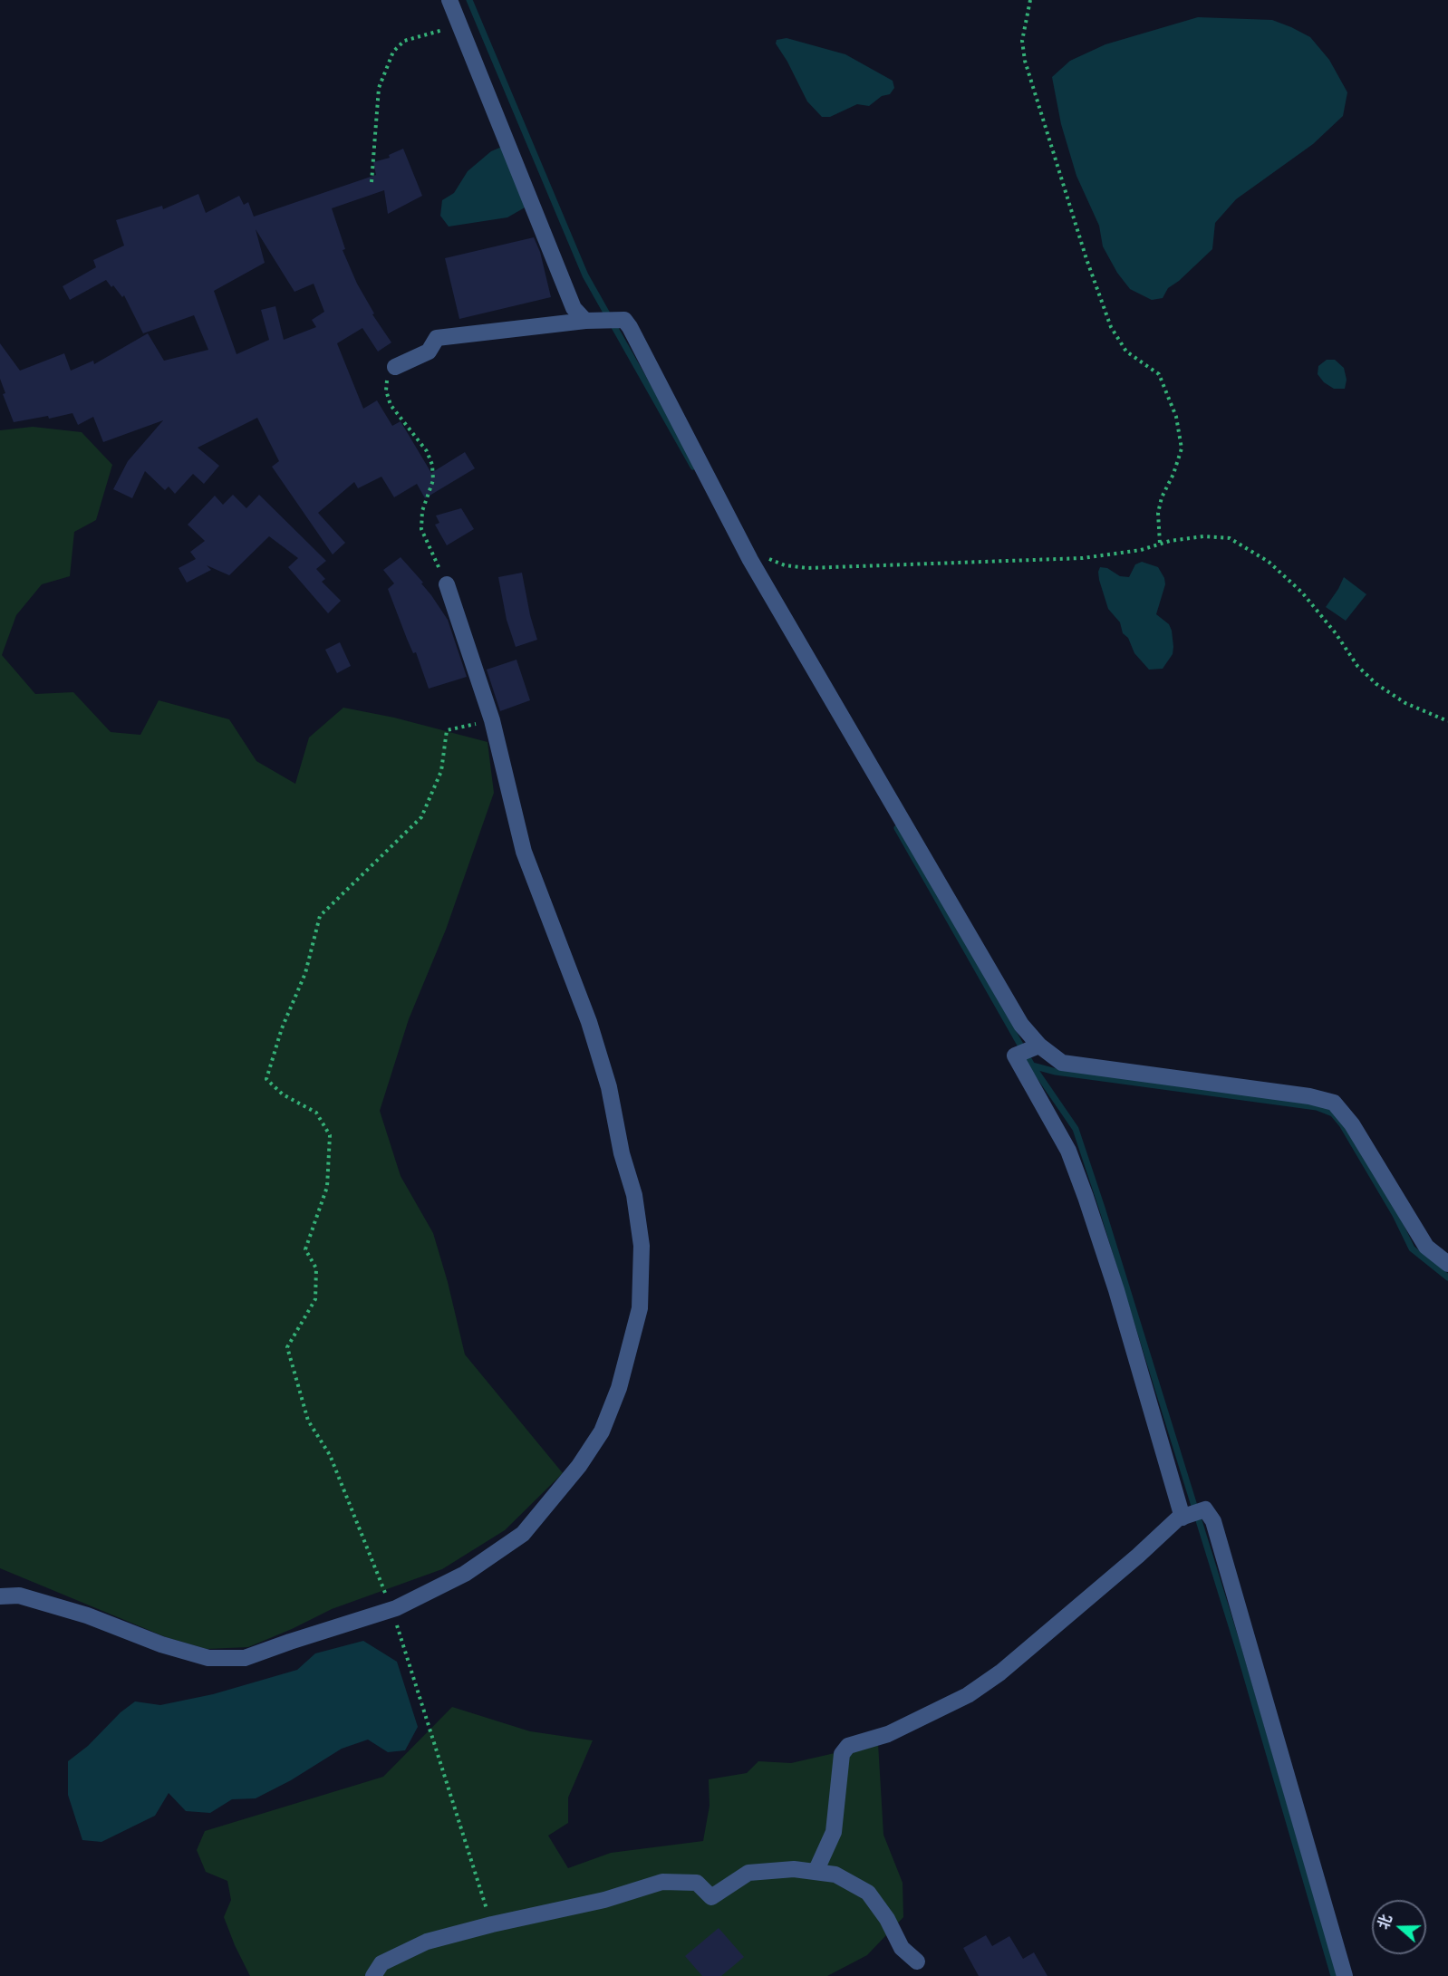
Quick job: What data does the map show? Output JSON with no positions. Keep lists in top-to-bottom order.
{
  "north": "left"
}
